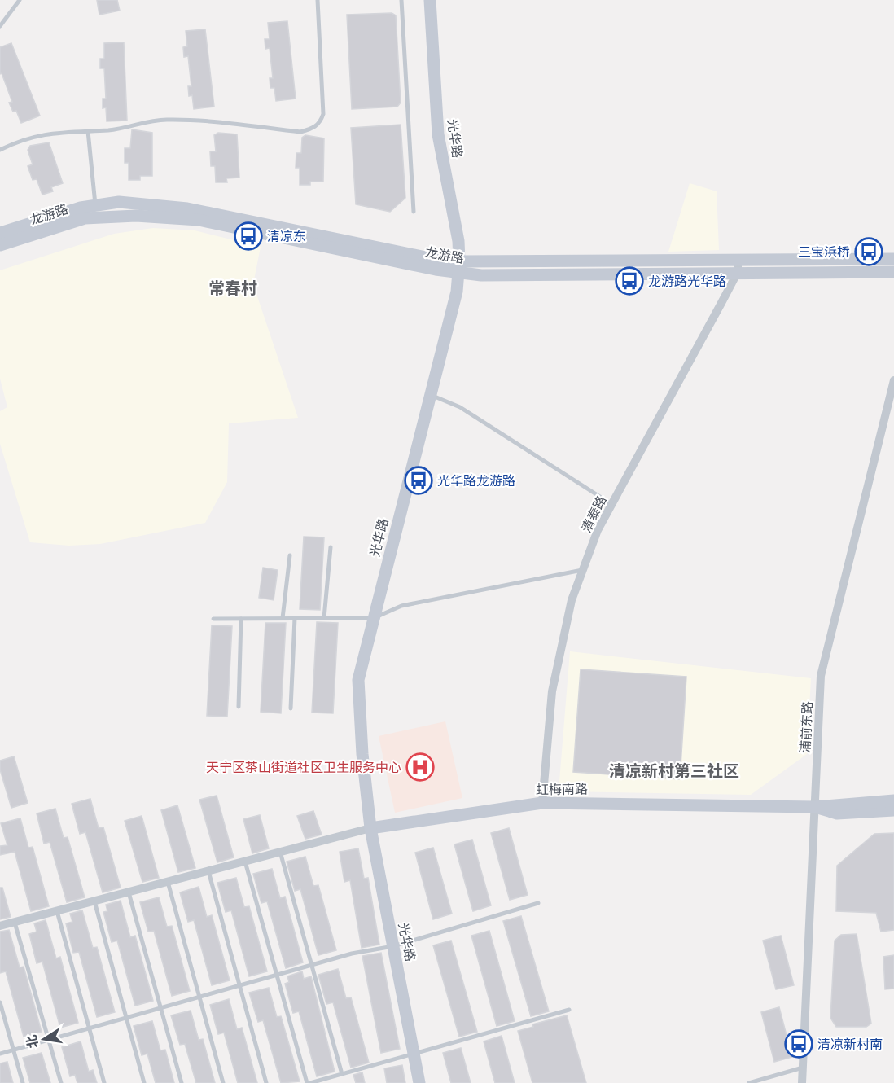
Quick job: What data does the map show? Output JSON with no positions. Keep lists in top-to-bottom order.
{
  "streets": {
    "main road": ["光华路", "龙游路", "虹梅南路"],
    "street": ["清泰路", "浦前东路"]
  },
  "crossings": [
    ["光华路", "龙游路"],
    ["光华路", "虹梅南路"],
    ["龙游路", "清泰路"],
    ["清泰路", "虹梅南路"],
    ["浦前东路", "虹梅南路"]
  ],
  "districts": ["常春村", "清凉新村第三社区"],
  "places": {
    "bus stop": [
      "清凉东",
      "三宝浜桥",
      "龙游路光华路",
      "光华路龙游路",
      "清凉新村南"
    ],
    "hospital": ["天宁区茶山街道社区卫生服务中心"]
  },
  "north": "left"
}
